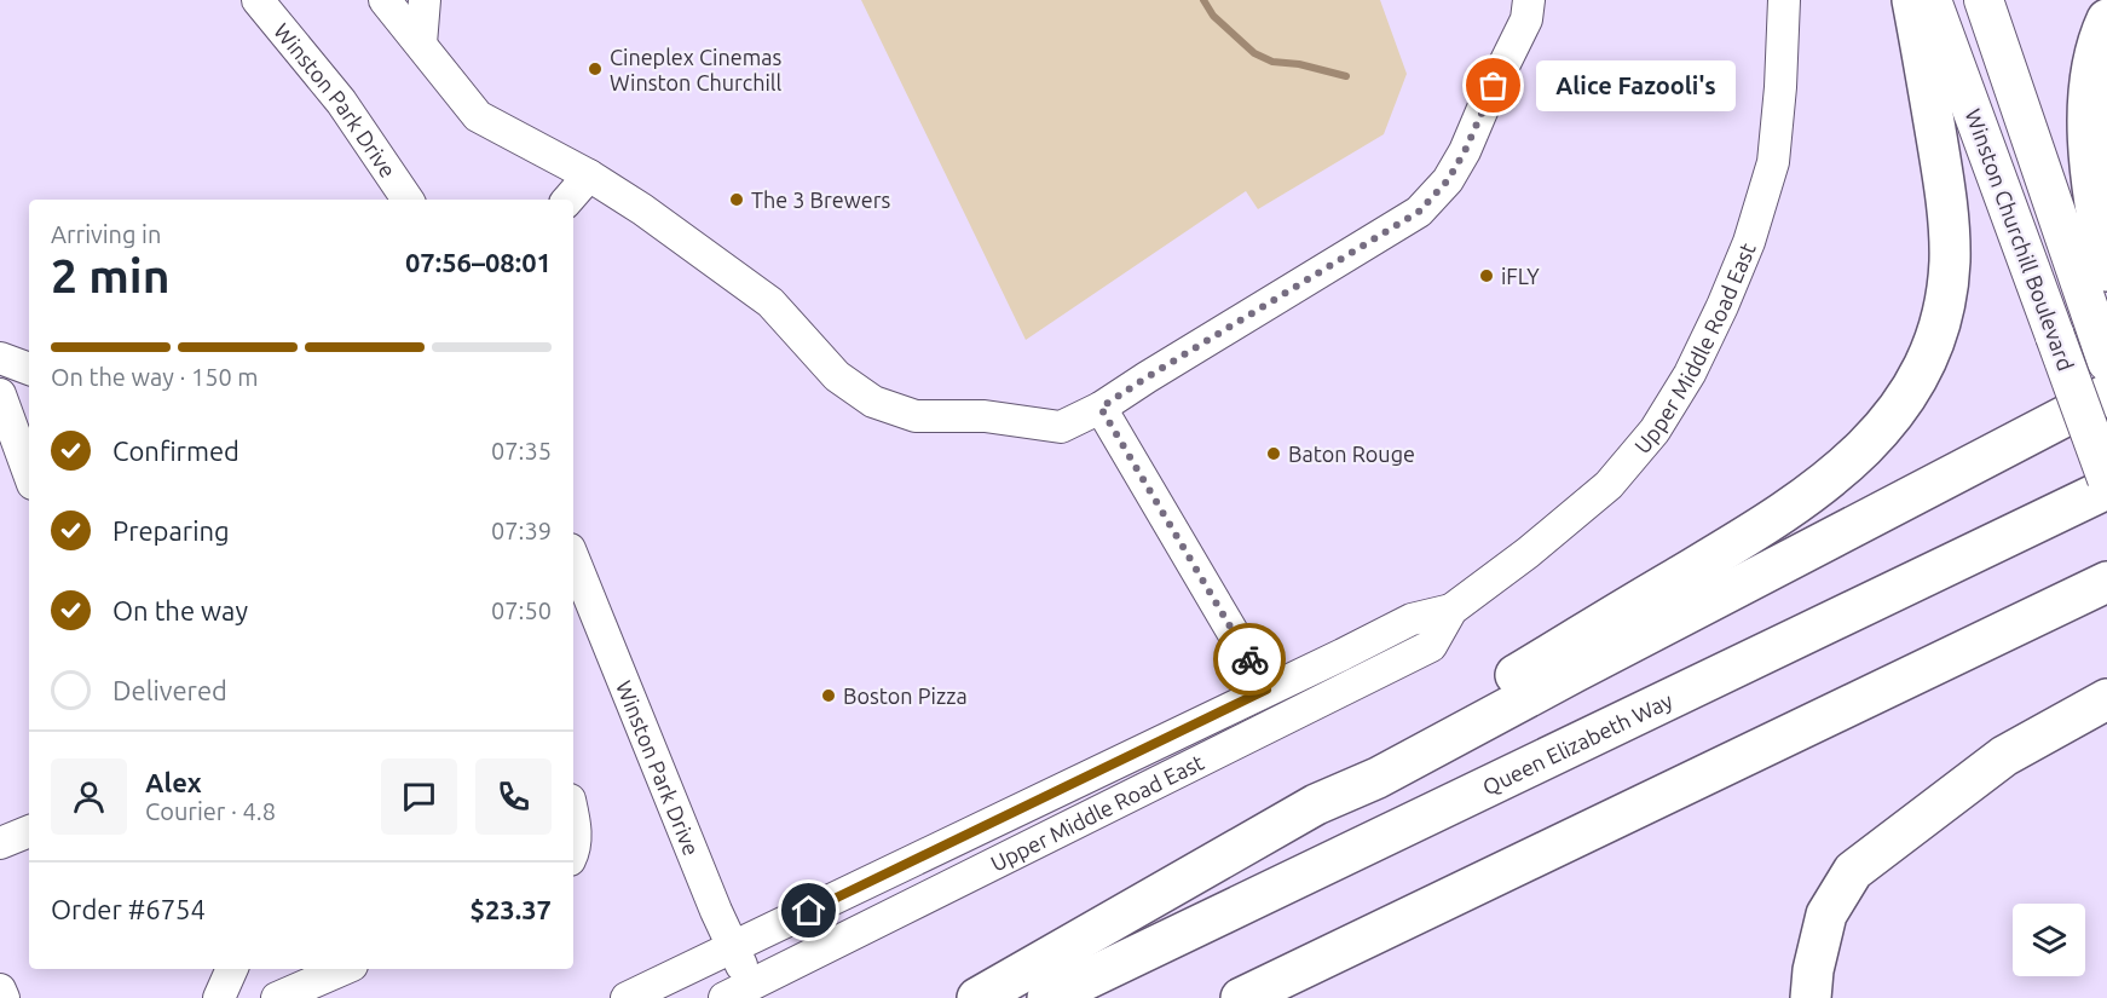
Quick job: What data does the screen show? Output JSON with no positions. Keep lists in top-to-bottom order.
{
  "streets": {
    "highway": ["Queen Elizabeth Way"],
    "main road": ["Winston Churchill Boulevard"],
    "street": ["Winston Park Drive", "Upper Middle Road East"]
  },
  "crossings": [
    ["Winston Park Drive", "Upper Middle Road East"]
  ],
  "places": [
    "Cineplex Cinemas Winston Churchill",
    "Alice Fazooli's",
    "The 3 Brewers",
    "iFLY",
    "Baton Rouge",
    "Boston Pizza"
  ],
  "page": {
    "bubble": "Alice Fazooli's",
    "heading": ["2 min", "Arriving in", "07:56–08:01"],
    "panel": [
      "Alex",
      "Courier · 4.8",
      "Order #6754",
      "$23.37"
    ],
    "bar": "On the way · 150 m",
    "list": [
      ["Confirmed", "07:35"],
      ["Preparing", "07:39"],
      ["On the way", "07:50"],
      "Delivered"
    ]
  }
}
